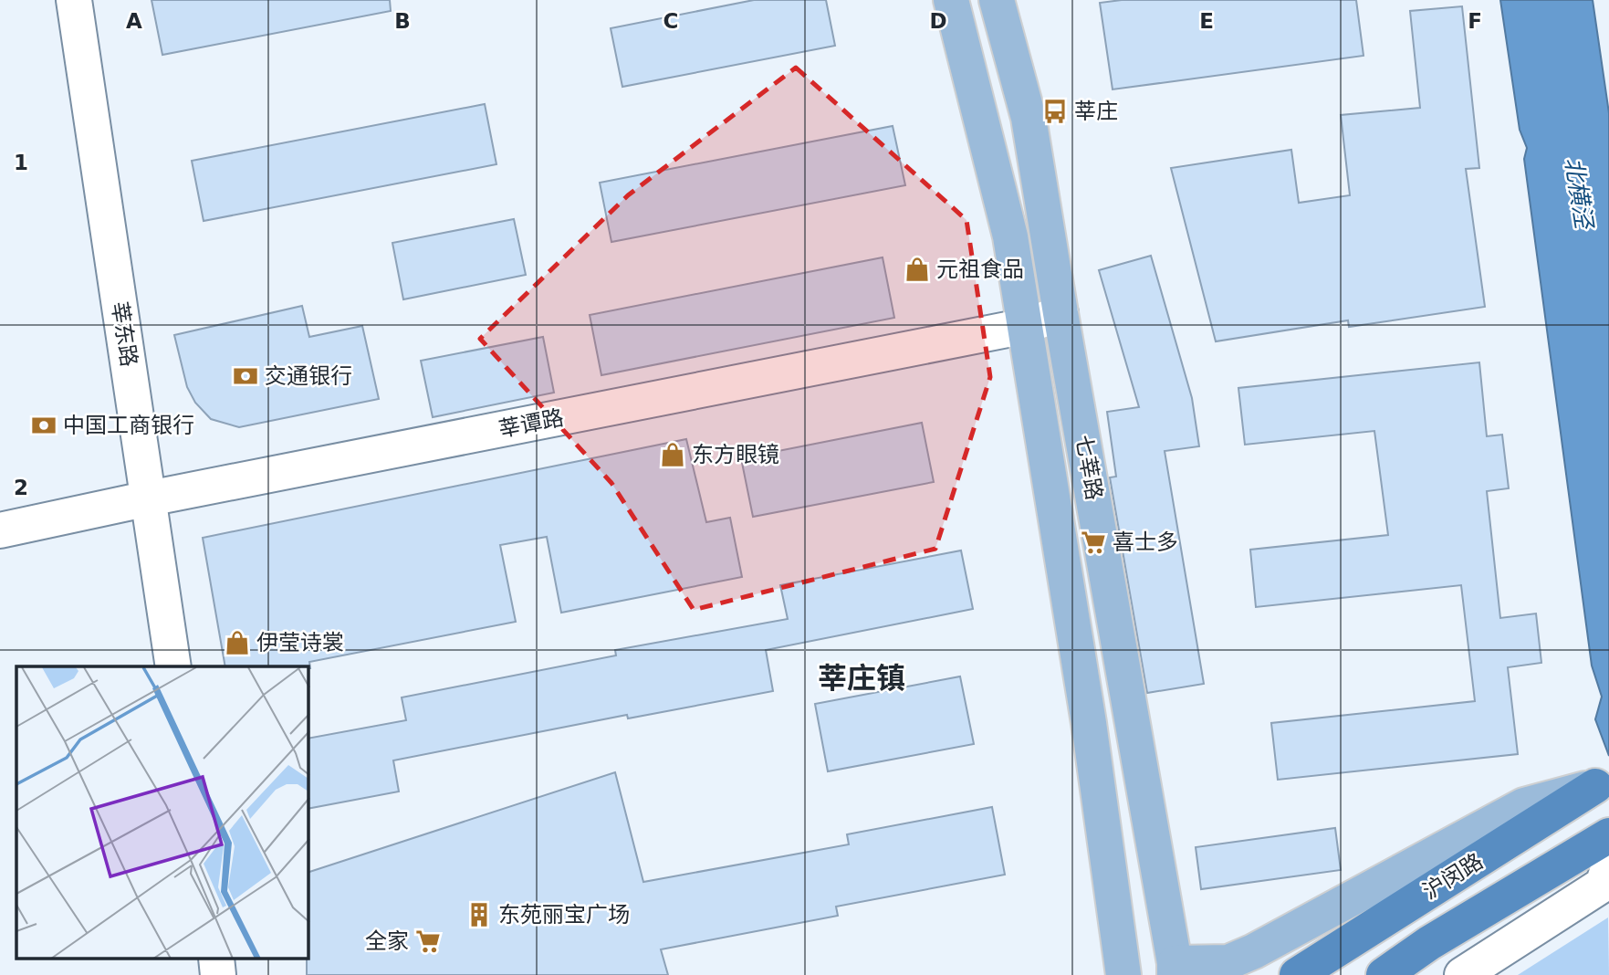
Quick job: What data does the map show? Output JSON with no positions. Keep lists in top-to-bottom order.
{
  "streets": {
    "highway": ["沪闵路"],
    "main road": ["七莘路"],
    "street": ["莘东路", "莘谭路"]
  },
  "crossings": [
    ["莘东路", "莘谭路"],
    ["莘谭路", "七莘路"]
  ],
  "districts": ["莘庄镇"],
  "water": ["北横泾"],
  "places": {
    "bus stop": ["莘庄"],
    "shop": ["元祖食品", "东方眼镜", "伊莹诗裳"],
    "bank": ["交通银行", "中国工商银行"],
    "supermarket": ["喜士多", "全家"],
    "building": ["东苑丽宝广场"]
  },
  "grid": {
    "columns": [
      "A",
      "B",
      "C",
      "D",
      "E",
      "F"
    ],
    "rows": ["1", "2"]
  }
}
